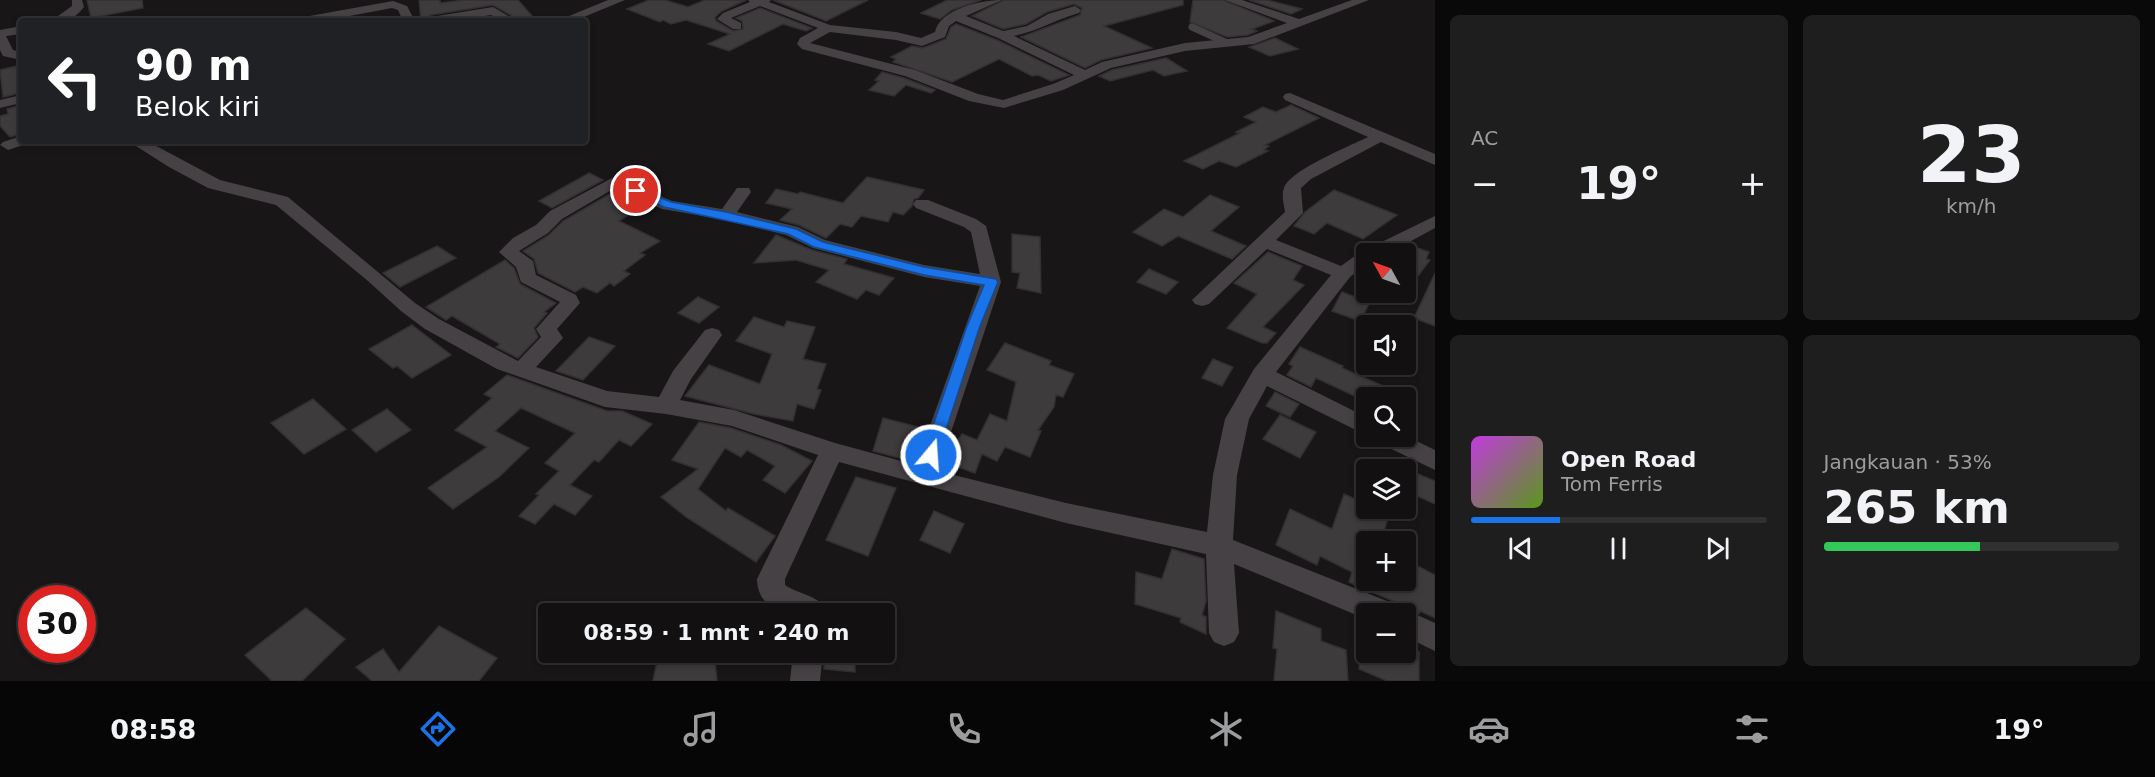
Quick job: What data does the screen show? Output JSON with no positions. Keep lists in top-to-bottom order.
{
  "north": "top left",
  "page": {
    "tile": [
      "AC",
      ["23", "km/h"],
      ["Jangkauan · 53%", "265 km"]
    ],
    "turn": ["90 m", "Belok kiri"],
    "heat": ["−", "19°", "+"],
    "map_buttons": ["+", "−"],
    "song": ["Open Road", "Tom Ferris"],
    "limit": "30",
    "trip": "08:59 · 1 mnt · 240 m",
    "tabs": ["08:58", "19°"]
  }
}
